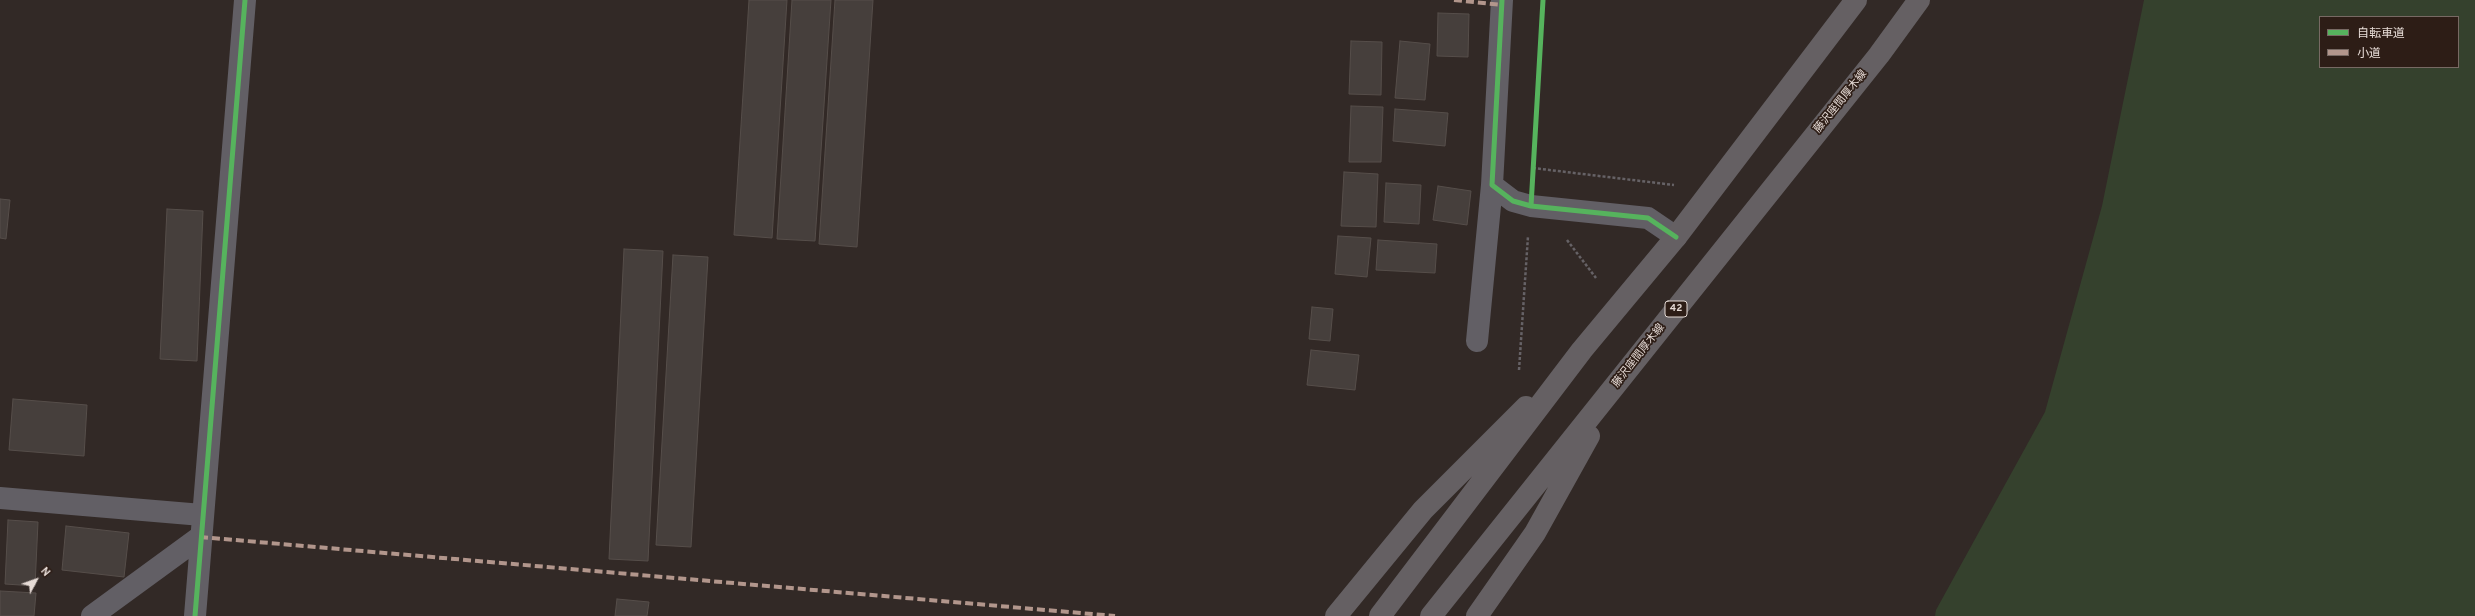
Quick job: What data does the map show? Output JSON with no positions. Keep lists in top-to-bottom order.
{
  "streets": {
    "main road": ["藤沢座間厚木線", "42"]
  },
  "crossings": [
    ["藤沢座間厚木線", "42"]
  ],
  "legend": ["自転車道", "小道"],
  "north": "top right"
}
